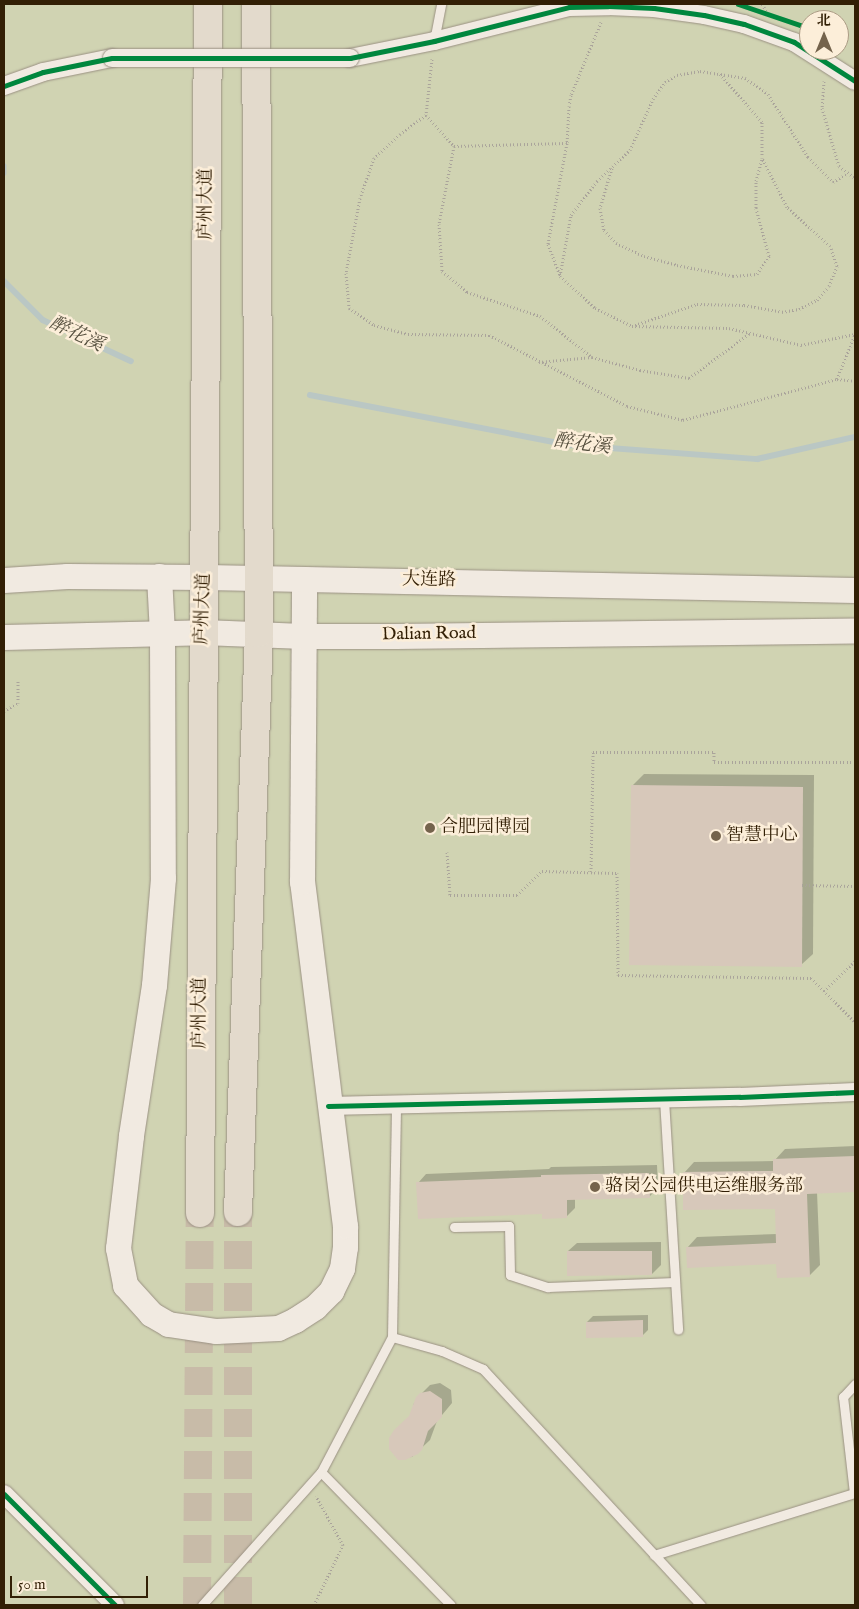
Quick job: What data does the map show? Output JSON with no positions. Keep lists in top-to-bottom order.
{
  "streets": {
    "main road": ["庐州大道", "大连路", "Dalian Road"]
  },
  "crossings": [
    ["庐州大道", "大连路"],
    ["庐州大道", "Dalian Road"]
  ],
  "water": ["醉花溪"],
  "places": ["合肥园博园", "智慧中心", "骆岗公园供电运维服务部"],
  "scale_bar": "50 m",
  "north": "top"
}
